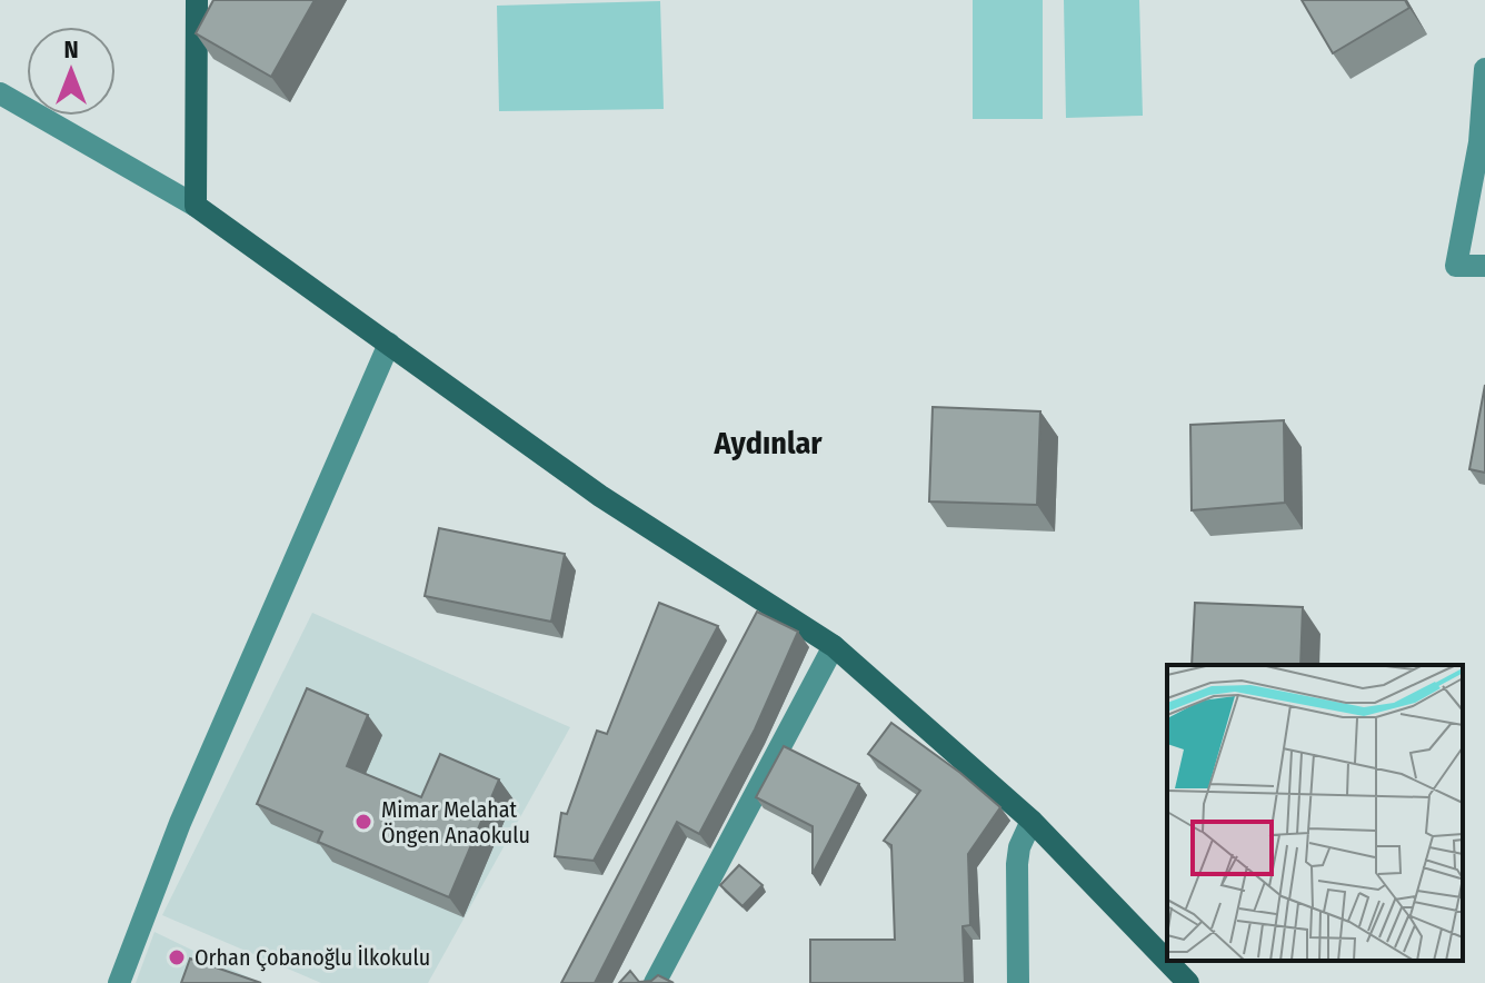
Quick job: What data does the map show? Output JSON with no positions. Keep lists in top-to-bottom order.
{
  "districts": ["Aydınlar"],
  "places": ["Mimar Melahat Öngen Anaokulu", "Orhan Çobanoğlu İlkokulu"],
  "north": "top"
}
